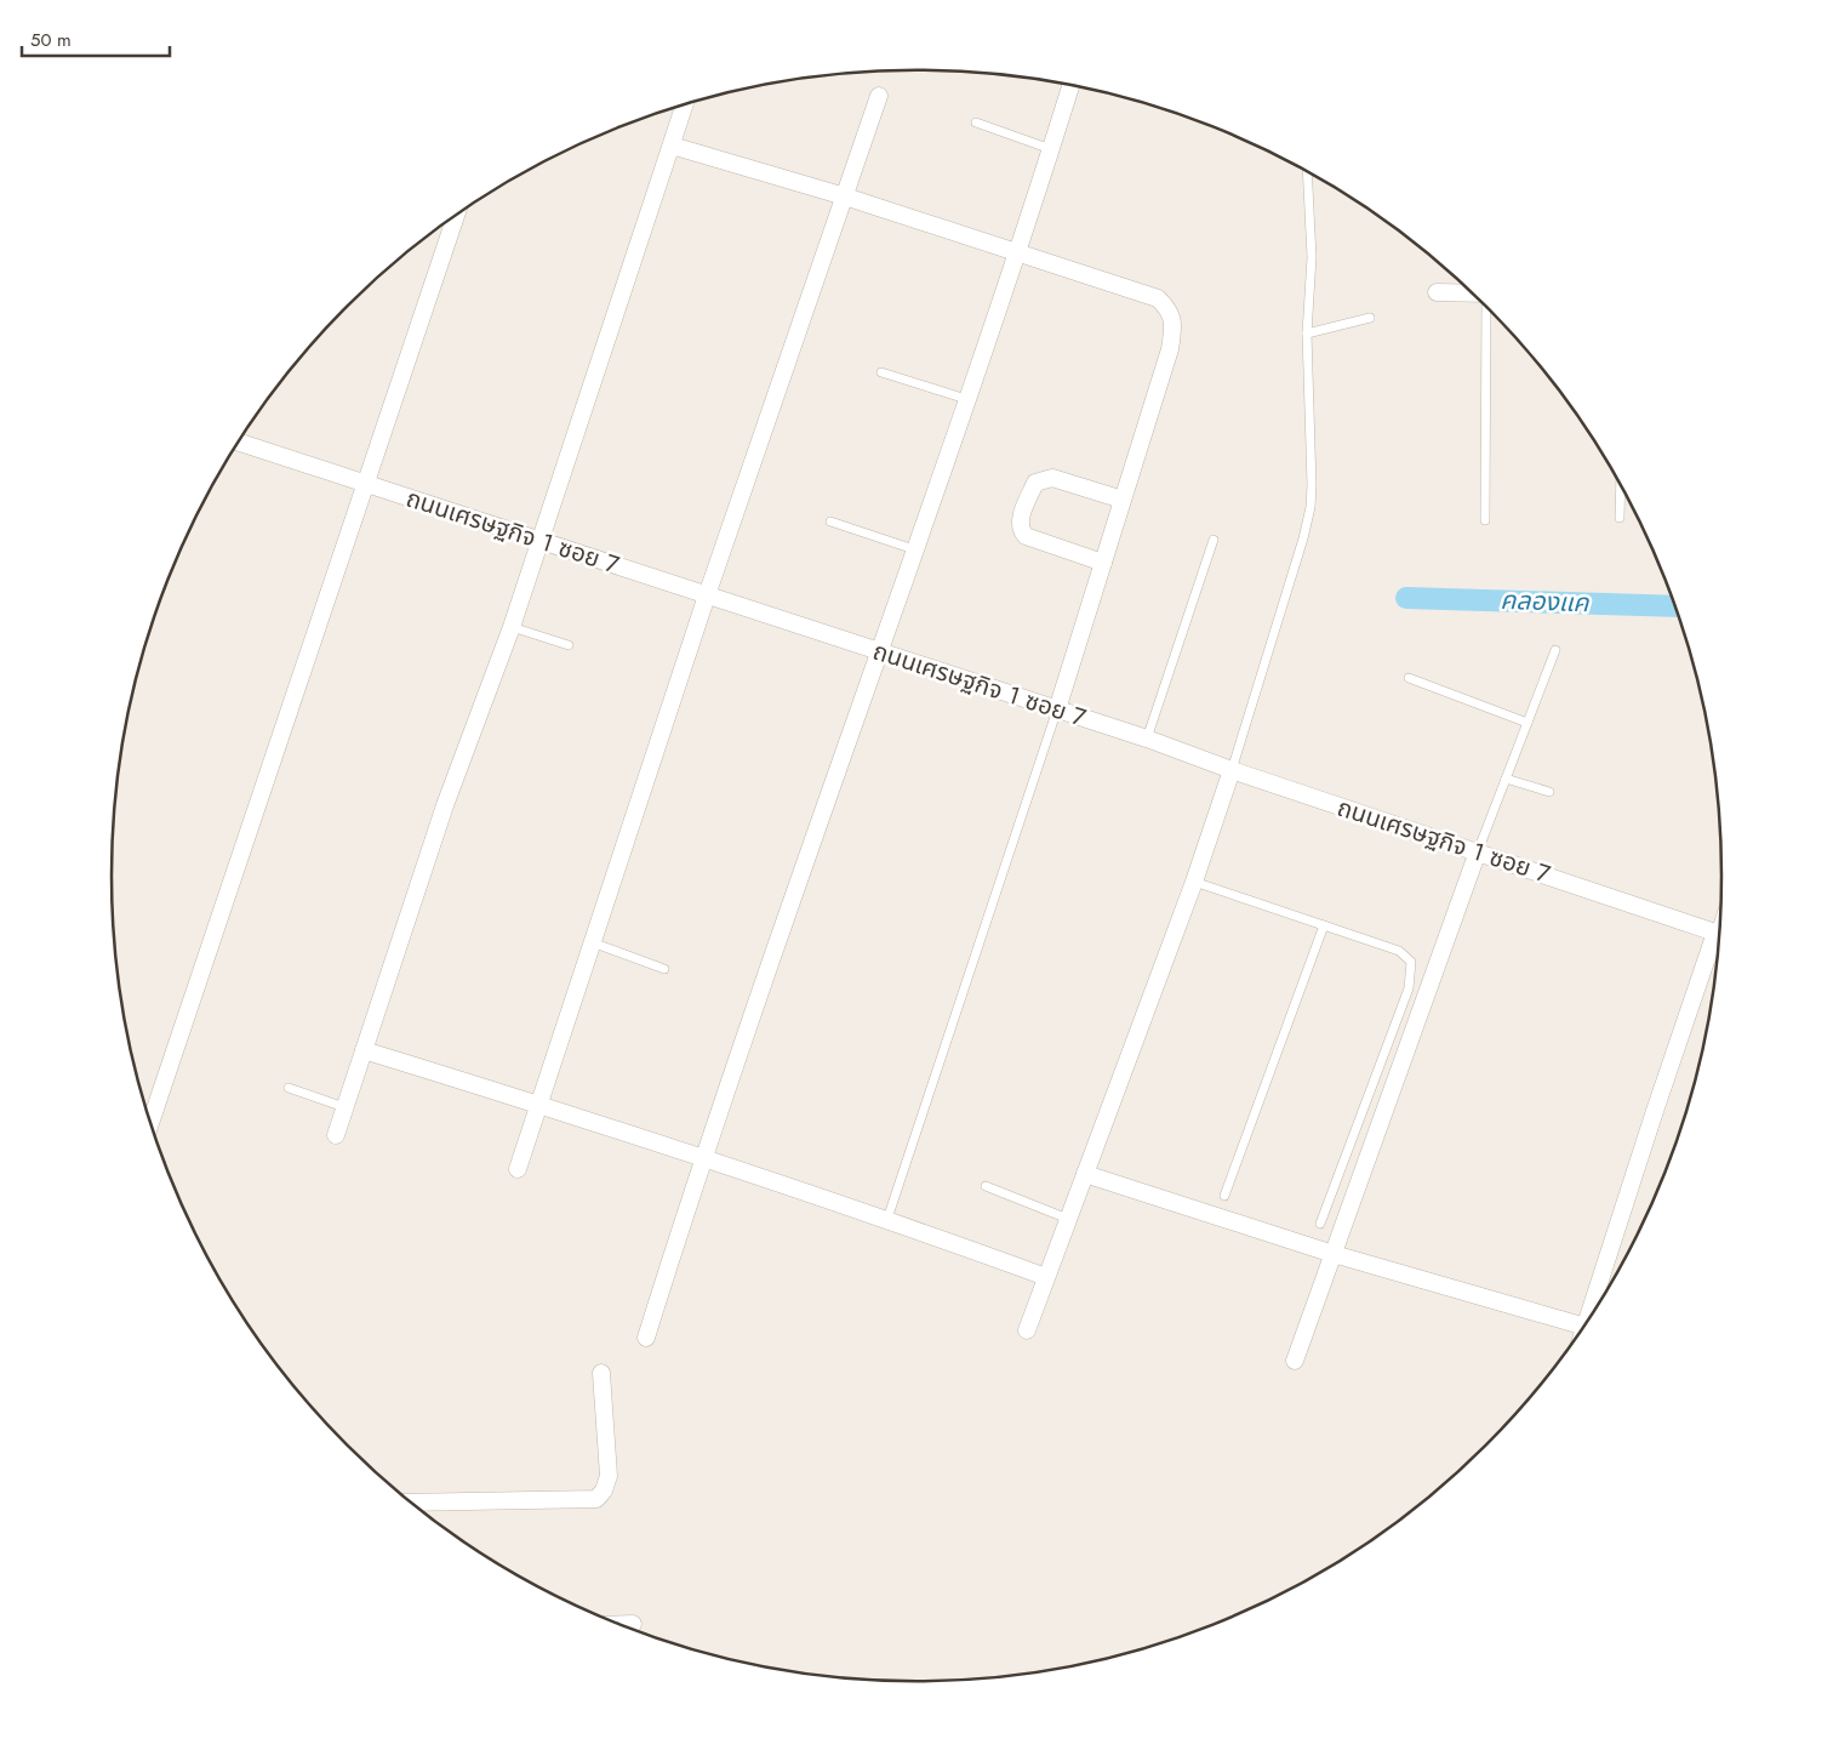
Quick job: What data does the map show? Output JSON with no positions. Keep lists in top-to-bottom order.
{
  "streets": {
    "street": ["ถนนเศรษฐกิจ 1 ซอย 7"]
  },
  "water": ["คลองแค"],
  "scale_bar": "50 m"
}
